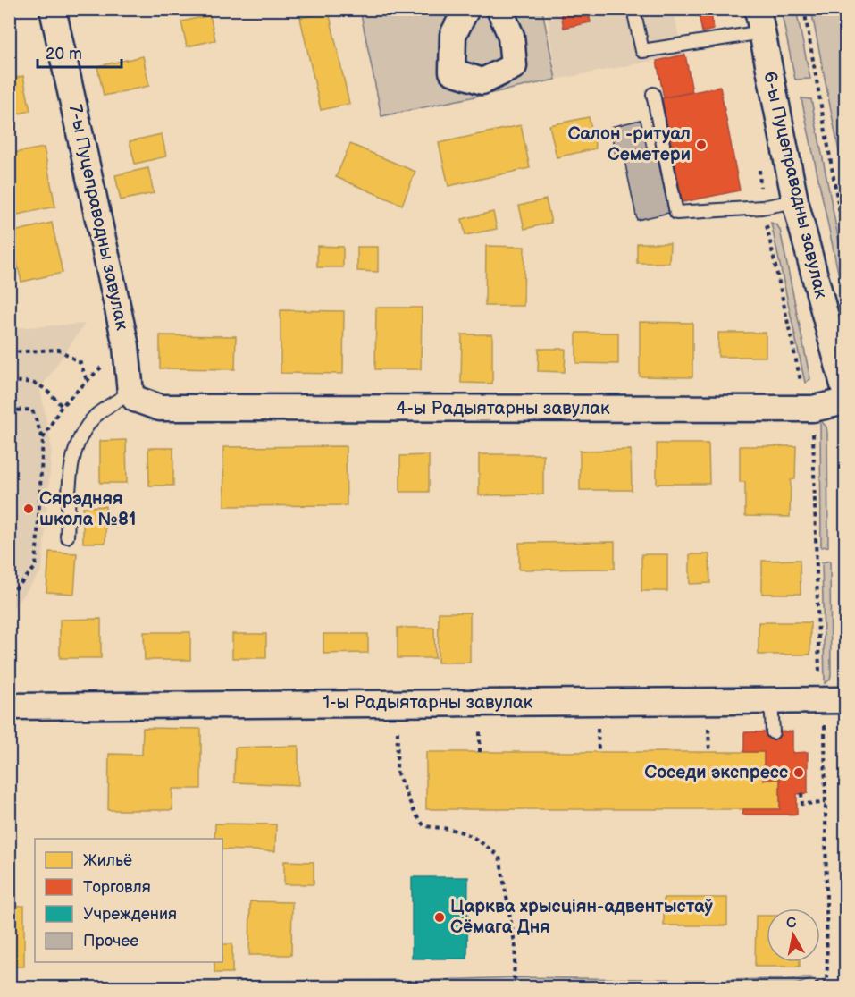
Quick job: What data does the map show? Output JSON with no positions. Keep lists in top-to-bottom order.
{
  "streets": {
    "street": [
      "6-ы Пуцеправодны завулак",
      "7-ы Пуцеправодны завулак",
      "4-ы Радыятарны завулак",
      "1-ы Радыятарны завулак"
    ]
  },
  "crossings": [
    ["7-ы Пуцеправодны завулак", "4-ы Радыятарны завулак"]
  ],
  "places": [
    "Салон -ритуал Семетери",
    "Сярэдняя школа №81",
    "Соседи экспресс",
    "Царква хрысціян-адвентыстаў Сёмага Дня"
  ],
  "legend": [
    "Жильё",
    "Торговля",
    "Учреждения",
    "Прочее"
  ],
  "scale_bar": "20 m",
  "north": "top"
}
